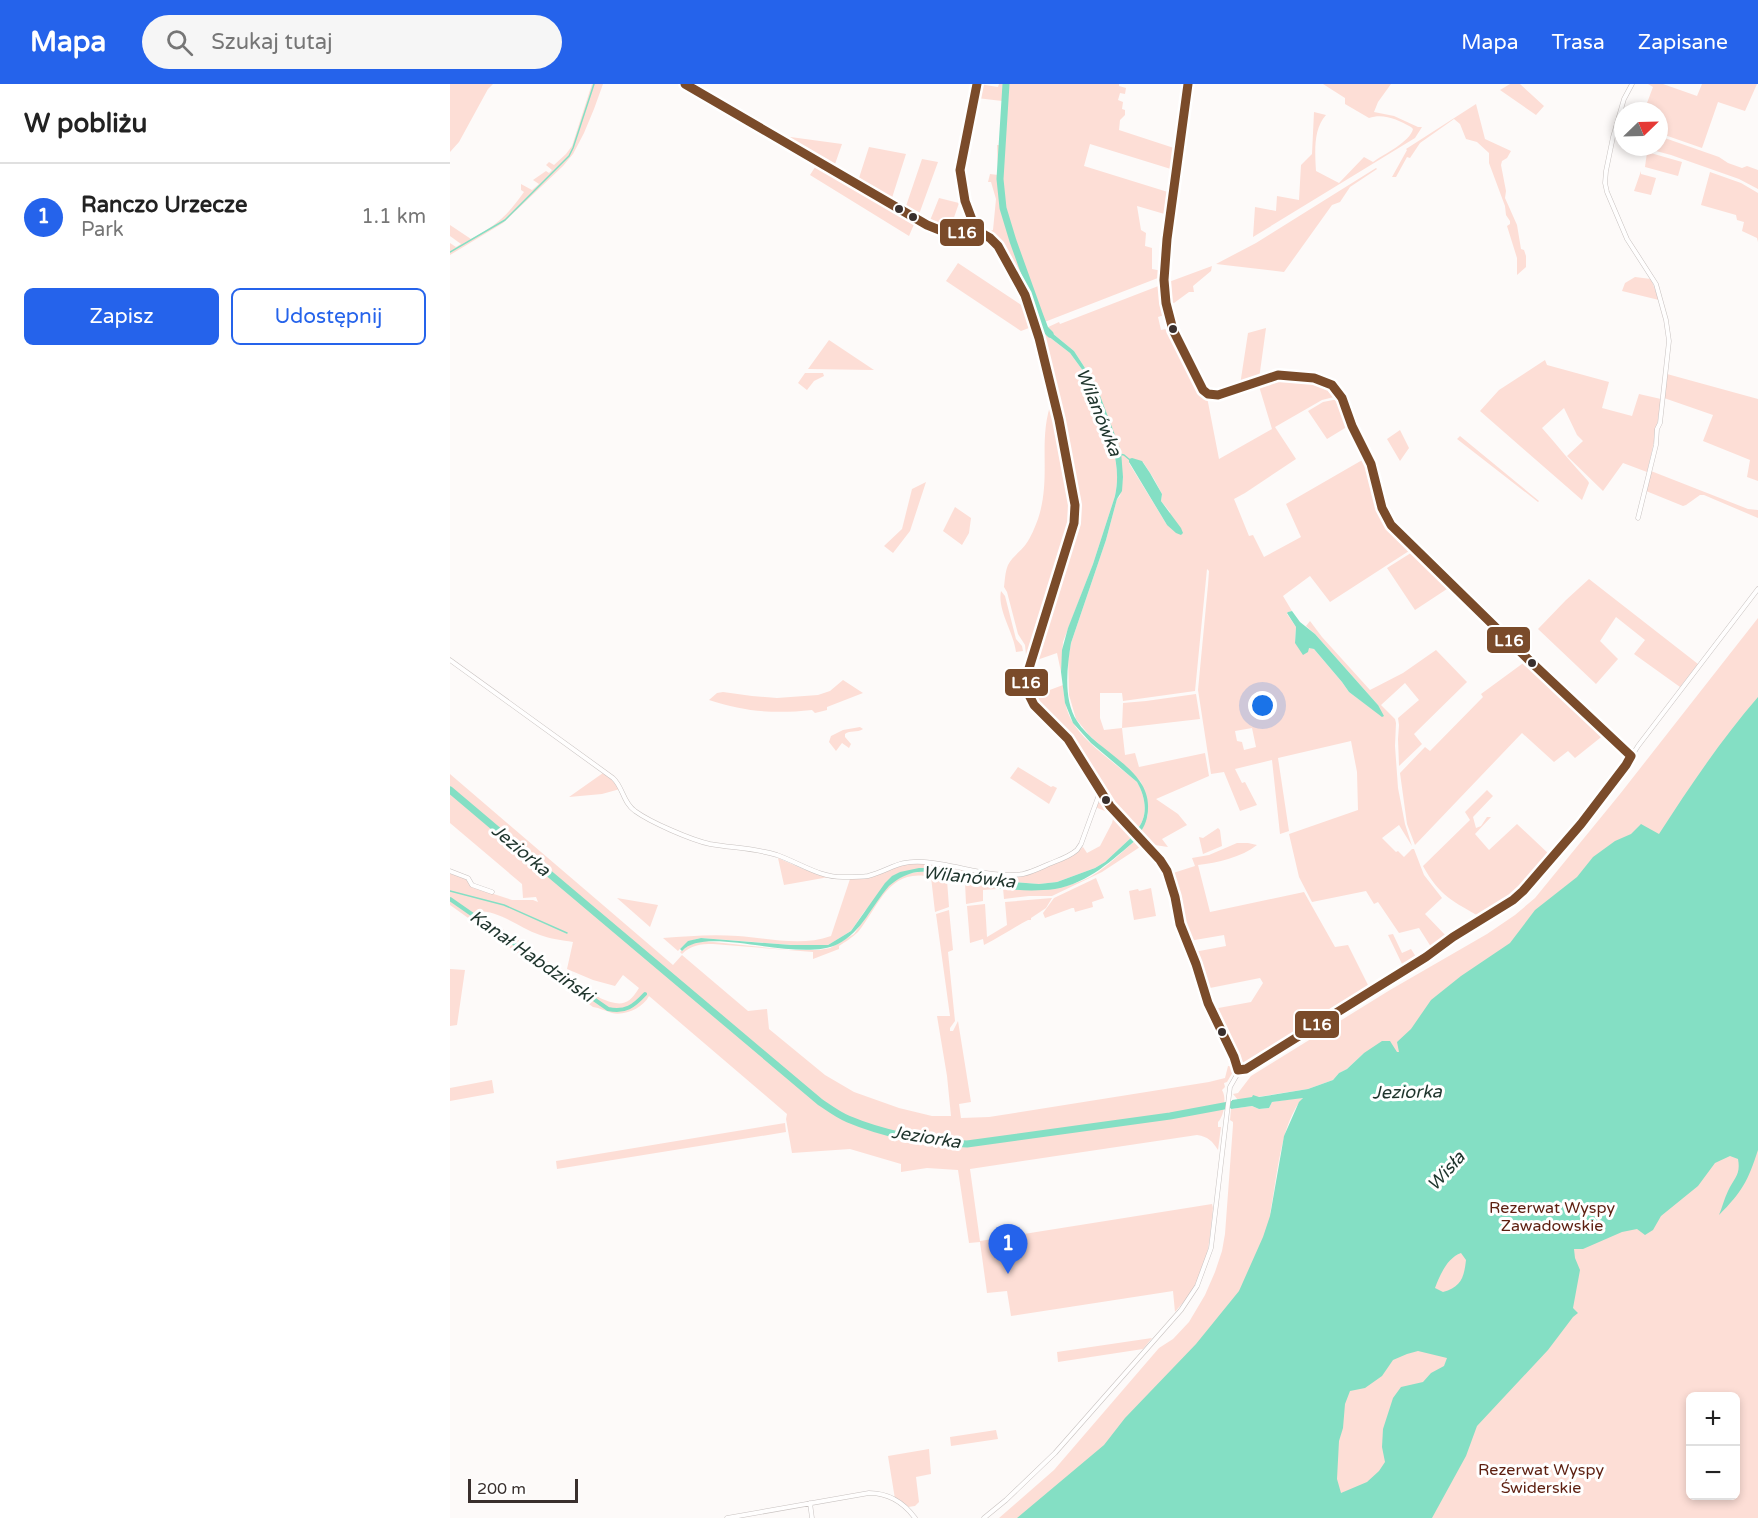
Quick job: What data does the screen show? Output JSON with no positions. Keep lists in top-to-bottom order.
{
  "water": [
    "Wilanówka",
    "Jeziorka",
    "Kanał Habdziński",
    "Wisła"
  ],
  "parks": ["Rezerwat Wyspy Zawadowskie", "Rezerwat Wyspy Świderskie"],
  "lines": ["transit line L16"],
  "scale_bar": "200 m",
  "north": "top right",
  "page": {
    "header": "Mapa",
    "search": "Szukaj tutaj",
    "nav": ["Mapa", "Trasa", "Zapisane"],
    "heading": "W pobliżu",
    "list": [
      {
        "mark": "1",
        "name": "Ranczo Urzecze",
        "note": "Park",
        "value": "1.1 km"
      }
    ],
    "buttons": ["Zapisz", "Udostępnij"],
    "pins": "1",
    "map_buttons": ["+", "−"],
    "scale": "200 m"
  }
}
